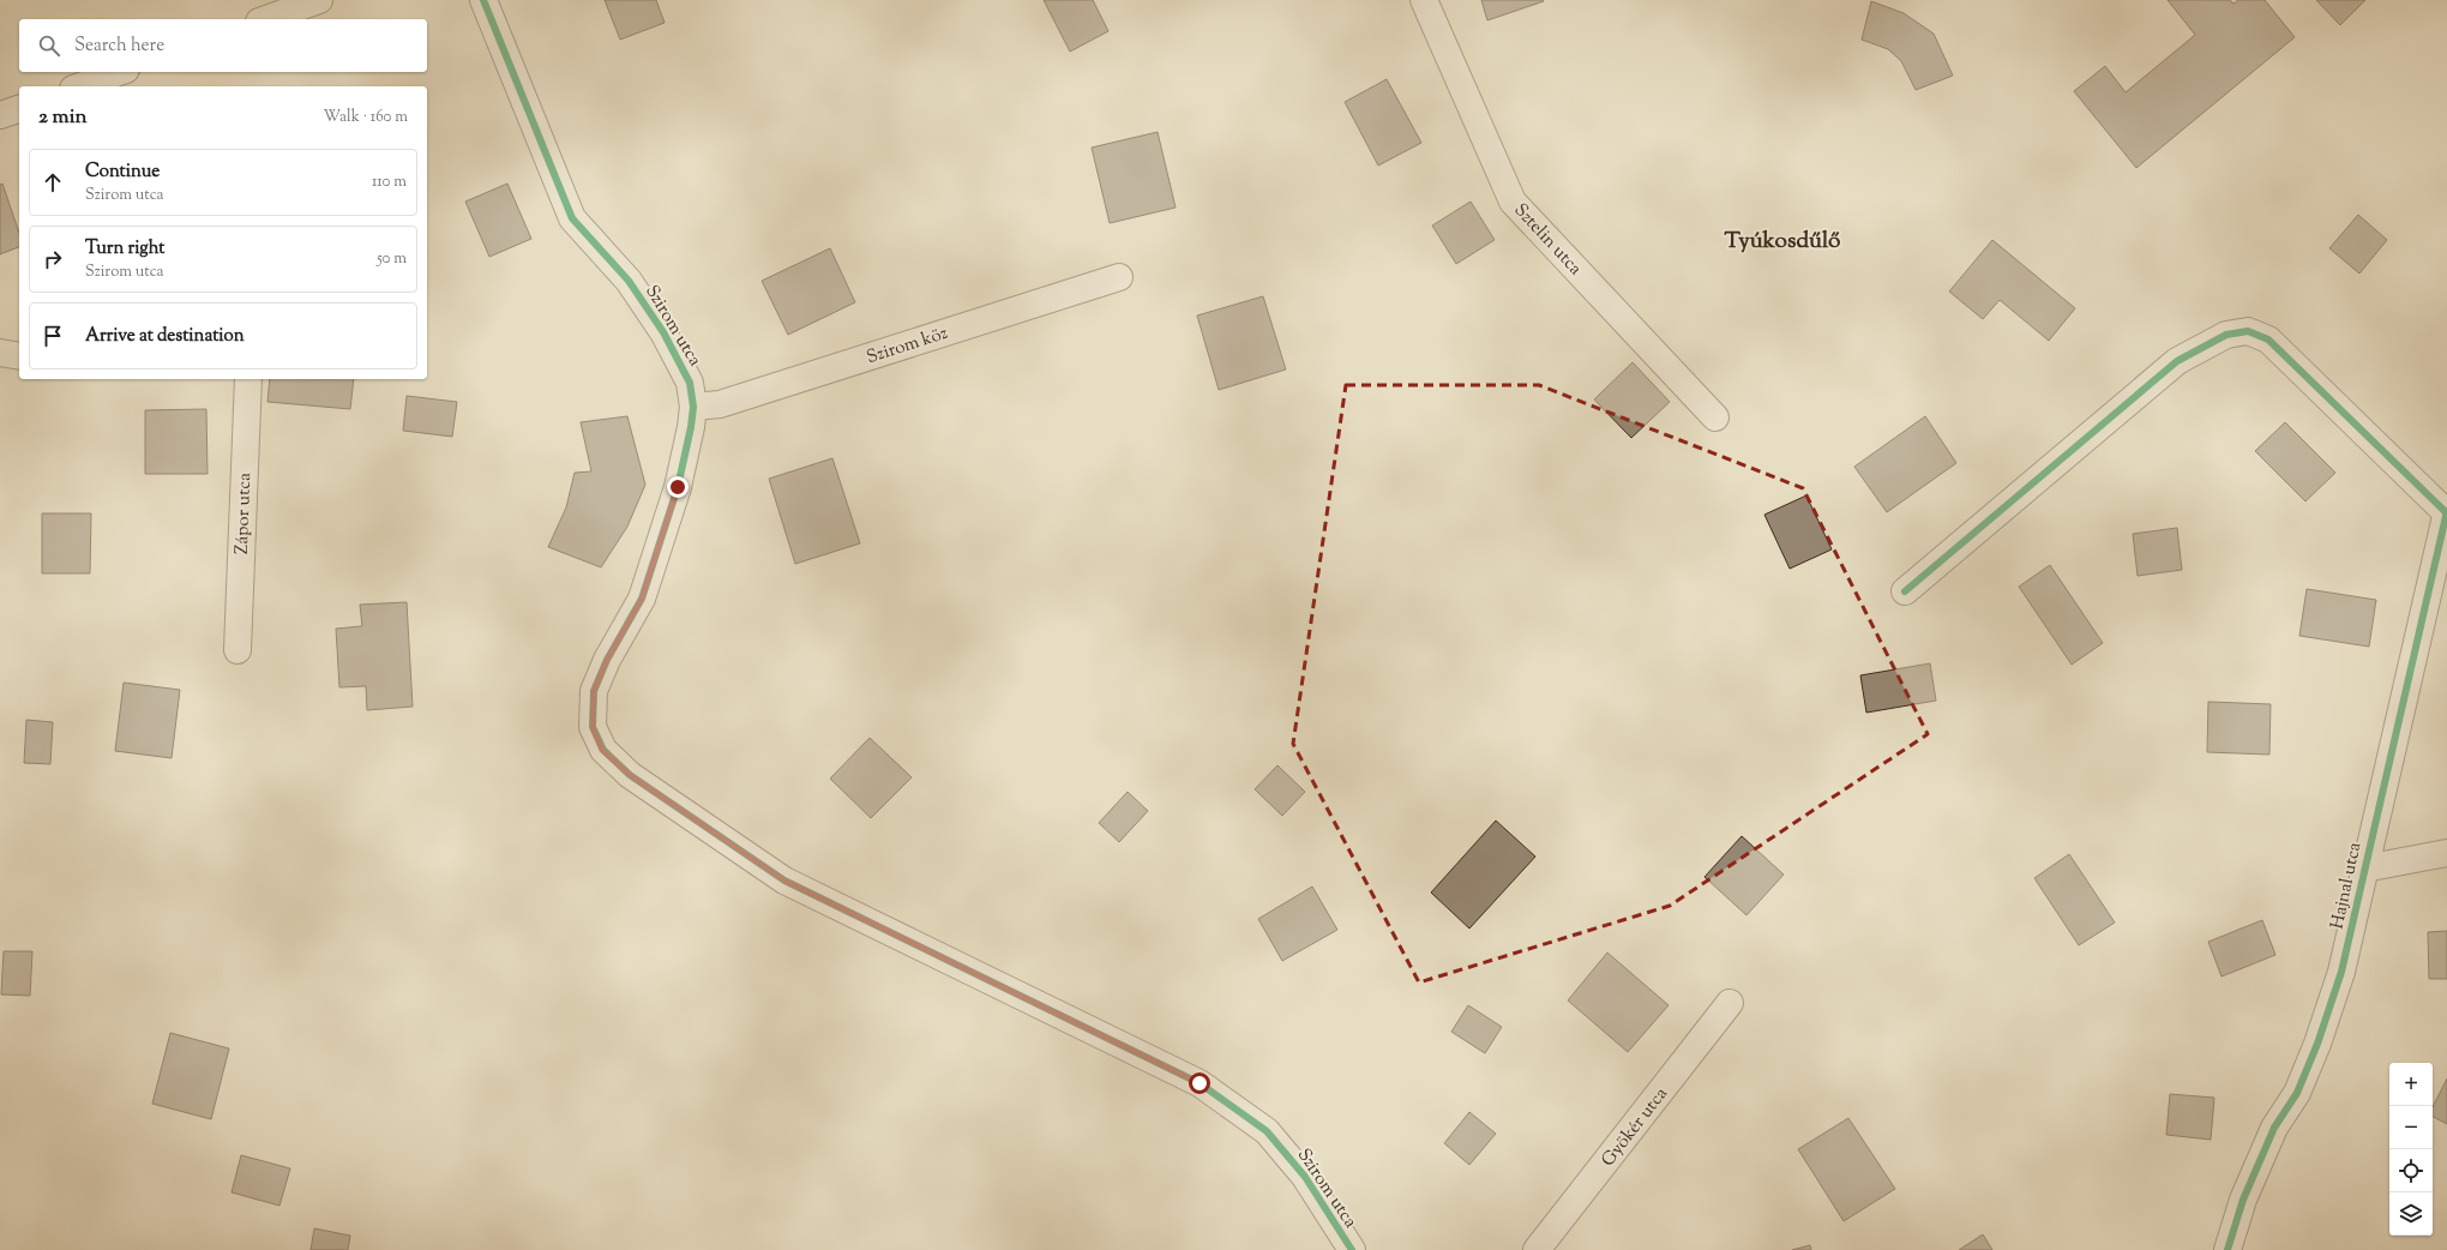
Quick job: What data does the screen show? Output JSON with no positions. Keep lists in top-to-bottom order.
{
  "streets": {
    "street": [
      "Sztelin utca",
      "Szirom utca",
      "Szirom köz",
      "Zápor utca",
      "Hajnal utca",
      "Gyökér utca"
    ]
  },
  "crossings": [
    ["Szirom utca", "Szirom köz"]
  ],
  "districts": ["Tyúkosdűlő"],
  "page": {
    "search": "Search here",
    "heading": ["2 min", "Walk · 160 m"],
    "list": [
      ["Continue", "Szirom utca", "110 m"],
      ["Turn right", "Szirom utca", "50 m"],
      "Arrive at destination"
    ],
    "map_buttons": ["+", "−"]
  }
}
